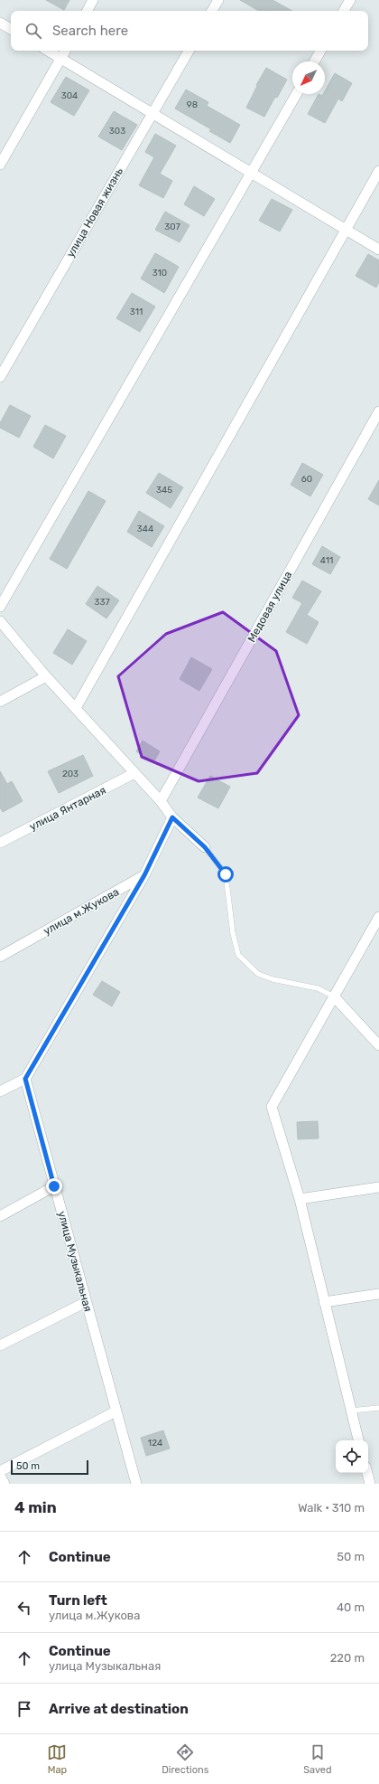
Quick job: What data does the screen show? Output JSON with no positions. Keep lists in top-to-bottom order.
{
  "streets": {
    "street": [
      "улица Новая жизнь",
      "Медовая улица",
      "улица Янтарная",
      "улица м.Жукова",
      "улица Музыкальная"
    ]
  },
  "house_numbers": [
    "304",
    "98",
    "303",
    "307",
    "310",
    "311",
    "60",
    "345",
    "344",
    "411",
    "337",
    "203",
    "124"
  ],
  "scale_bar": "50 m",
  "north": "bottom left",
  "page": {
    "search": "Search here",
    "scale": "50 m",
    "heading": ["4 min", "Walk · 310 m"],
    "list": [
      ["Continue", "50 m"],
      ["Turn left", "улица м.Жукова", "40 m"],
      ["Continue", "улица Музыкальная", "220 m"],
      "Arrive at destination"
    ],
    "nav": ["Map", "Directions", "Saved"]
  }
}
